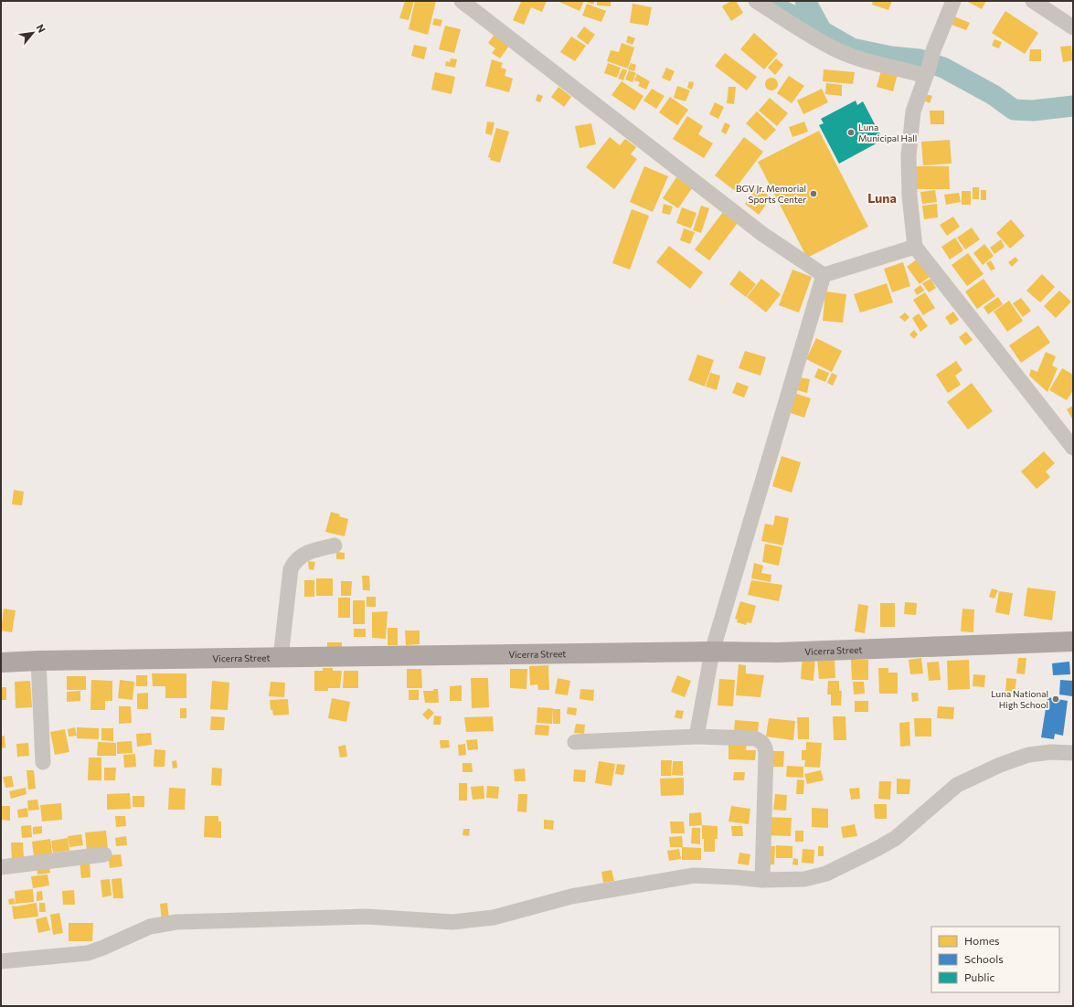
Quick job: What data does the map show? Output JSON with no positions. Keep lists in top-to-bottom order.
{
  "streets": {
    "main road": ["Vicerra Street"]
  },
  "districts": ["Luna"],
  "places": ["Luna Municipal Hall", "BGV Jr. Memorial Sports Center", "Luna National High School"],
  "legend": ["Homes", "Schools", "Public"],
  "north": "top right"
}
